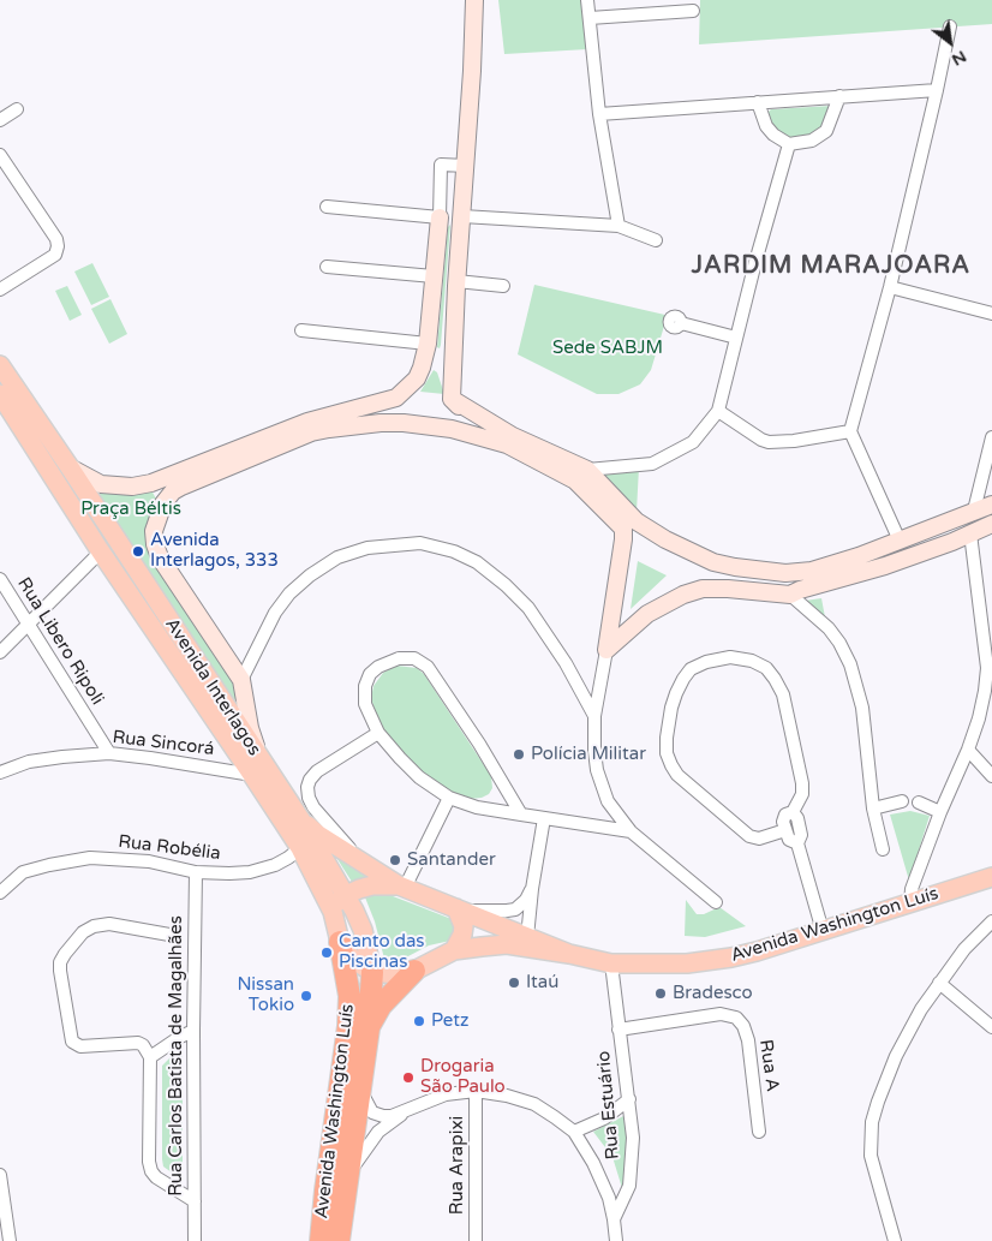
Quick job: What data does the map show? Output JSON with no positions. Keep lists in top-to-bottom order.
{
  "streets": {
    "highway": ["Avenida Interlagos", "Avenida Washington Luís"],
    "street": [
      "Rua Libero Ripoli",
      "Rua Sincorá",
      "Rua Robélia",
      "Rua Carlos Batista de Magalhães",
      "Rua A",
      "Rua Estuário",
      "Rua Arapixi"
    ]
  },
  "crossings": [
    ["Rua Libero Ripoli", "Rua Sincorá"],
    ["Avenida Interlagos", "Rua Sincorá"],
    ["Avenida Interlagos", "Rua Robélia"],
    ["Avenida Interlagos", "Avenida Washington Luís"],
    ["Rua Robélia", "Rua Carlos Batista de Magalhães"],
    ["Avenida Washington Luís", "Rua Estuário"],
    ["Rua A", "Rua Estuário"]
  ],
  "districts": ["JARDIM MARAJOARA"],
  "parks": ["Sede SABJM", "Praça Béltis"],
  "places": [
    "Avenida Interlagos, 333",
    "Polícia Militar",
    "Santander",
    "Canto das Piscinas",
    "Itaú",
    "Bradesco",
    "Nissan Tokio",
    "Petz",
    "Drogaria São Paulo"
  ],
  "north": "bottom right"
}
